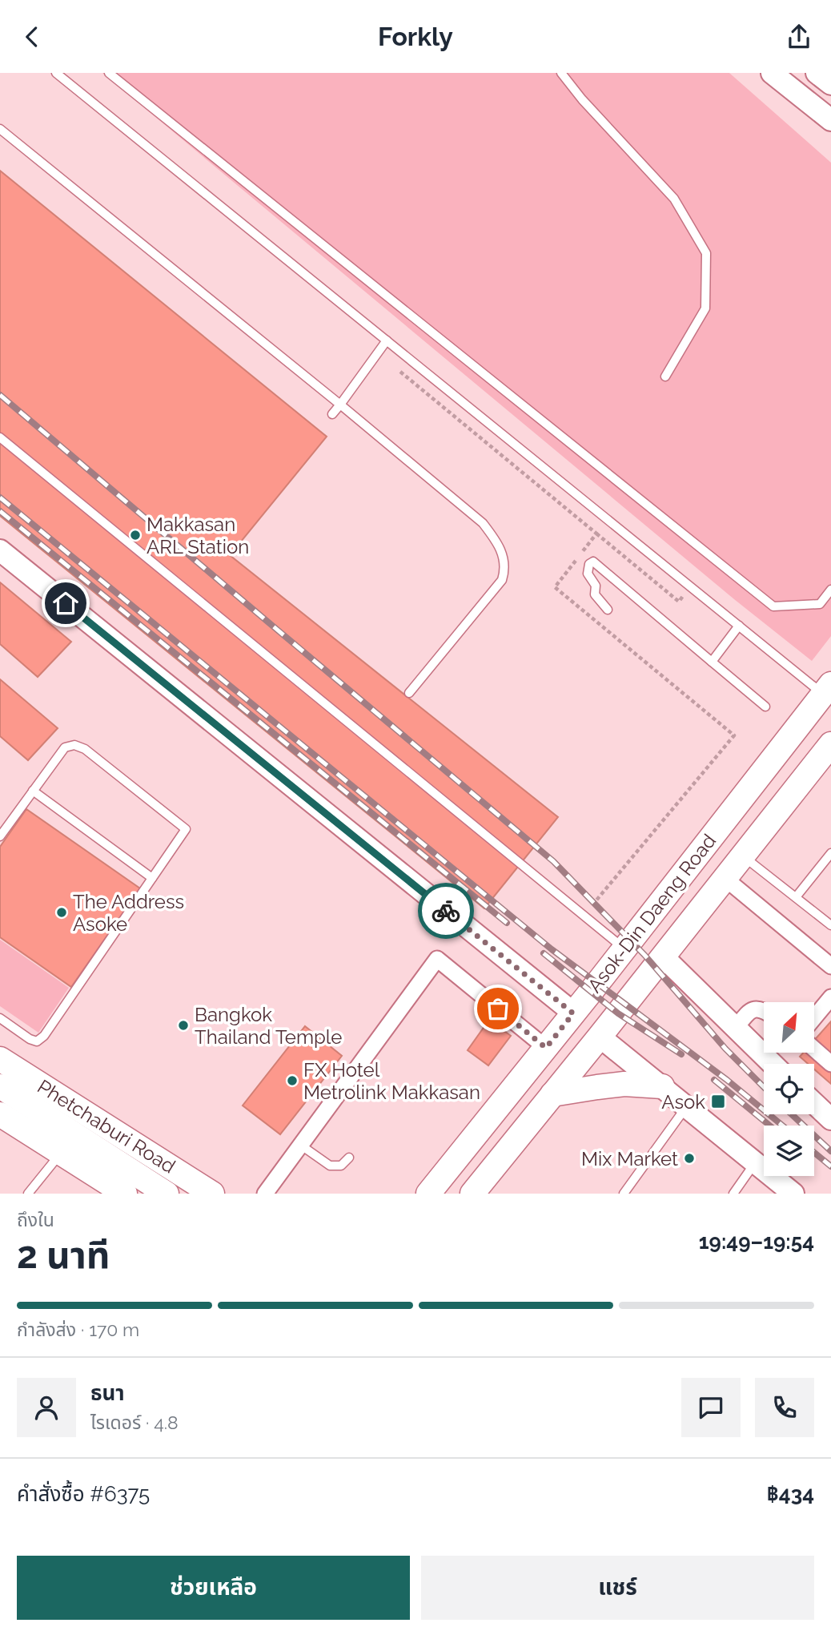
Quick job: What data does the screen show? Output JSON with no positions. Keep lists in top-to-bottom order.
{
  "streets": {
    "main road": ["Asok-Din Daeng Road", "Phetchaburi Road"]
  },
  "places": {
    "other": [
      "Makkasan ARL Station",
      "The Address Asoke",
      "Bangkok Thailand Temple",
      "FX Hotel Metrolink Makkasan",
      "Mix Market"
    ],
    "transit": ["Asok"]
  },
  "north": "top right",
  "page": {
    "header": "Forkly",
    "heading": ["2 นาที", "ถึงใน", "19:49–19:54"],
    "panel": [
      "ธนา",
      "ไรเดอร์ · 4.8",
      "คำสั่งซื้อ #6375",
      "฿434"
    ],
    "bar": "กำลังส่ง · 170 m",
    "buttons": ["ช่วยเหลือ", "แชร์"]
  }
}
